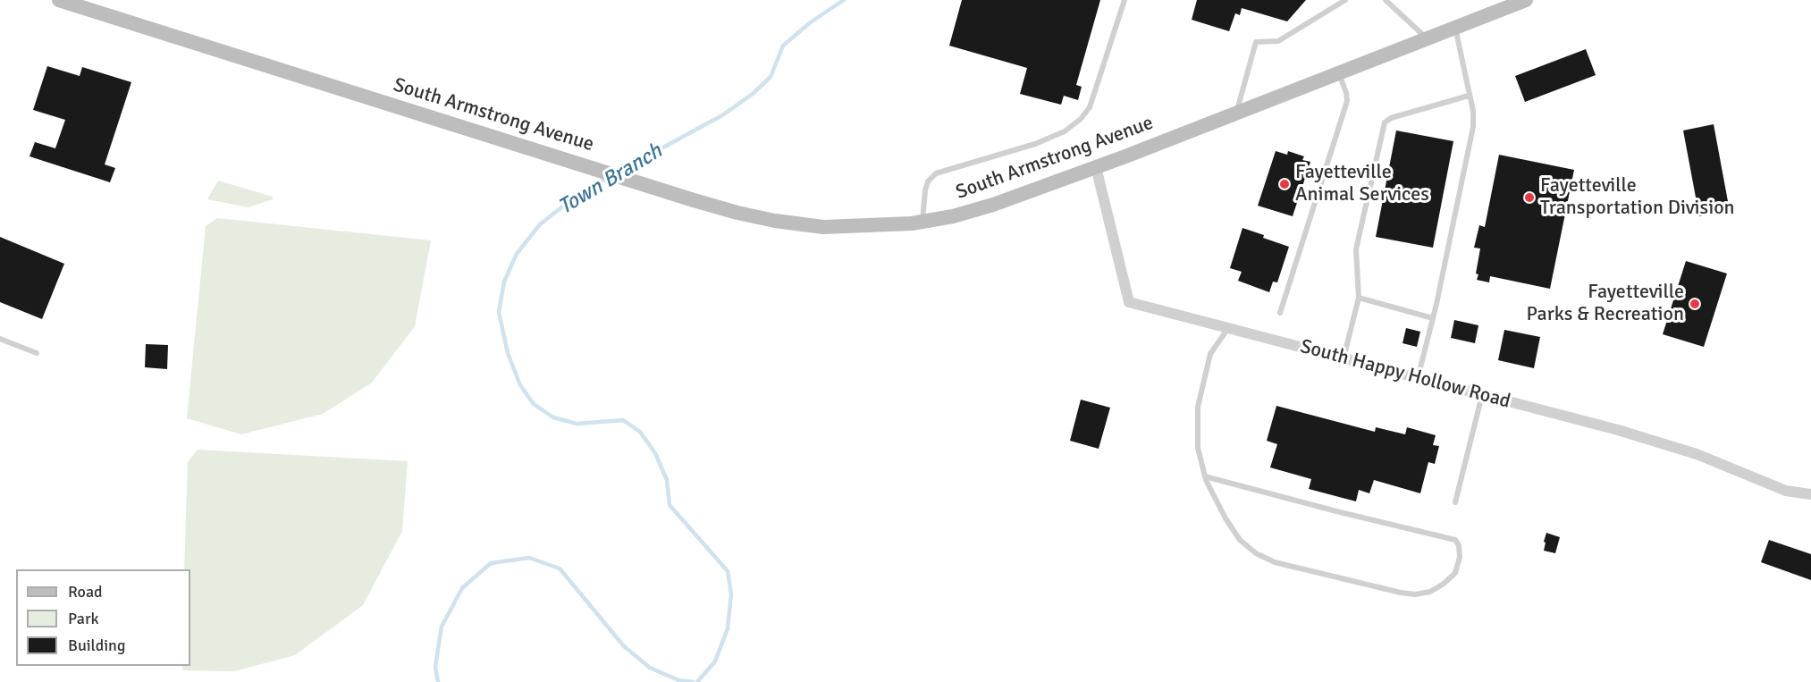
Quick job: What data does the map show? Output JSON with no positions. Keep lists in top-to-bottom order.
{
  "streets": {
    "street": ["South Armstrong Avenue", "South Happy Hollow Road"]
  },
  "crossings": [
    ["South Armstrong Avenue", "South Happy Hollow Road"]
  ],
  "water": ["Town Branch"],
  "places": ["Fayetteville Animal Services", "Fayetteville Transportation Division", "Fayetteville Parks & Recreation"],
  "legend": ["Road", "Park", "Building"]
}
